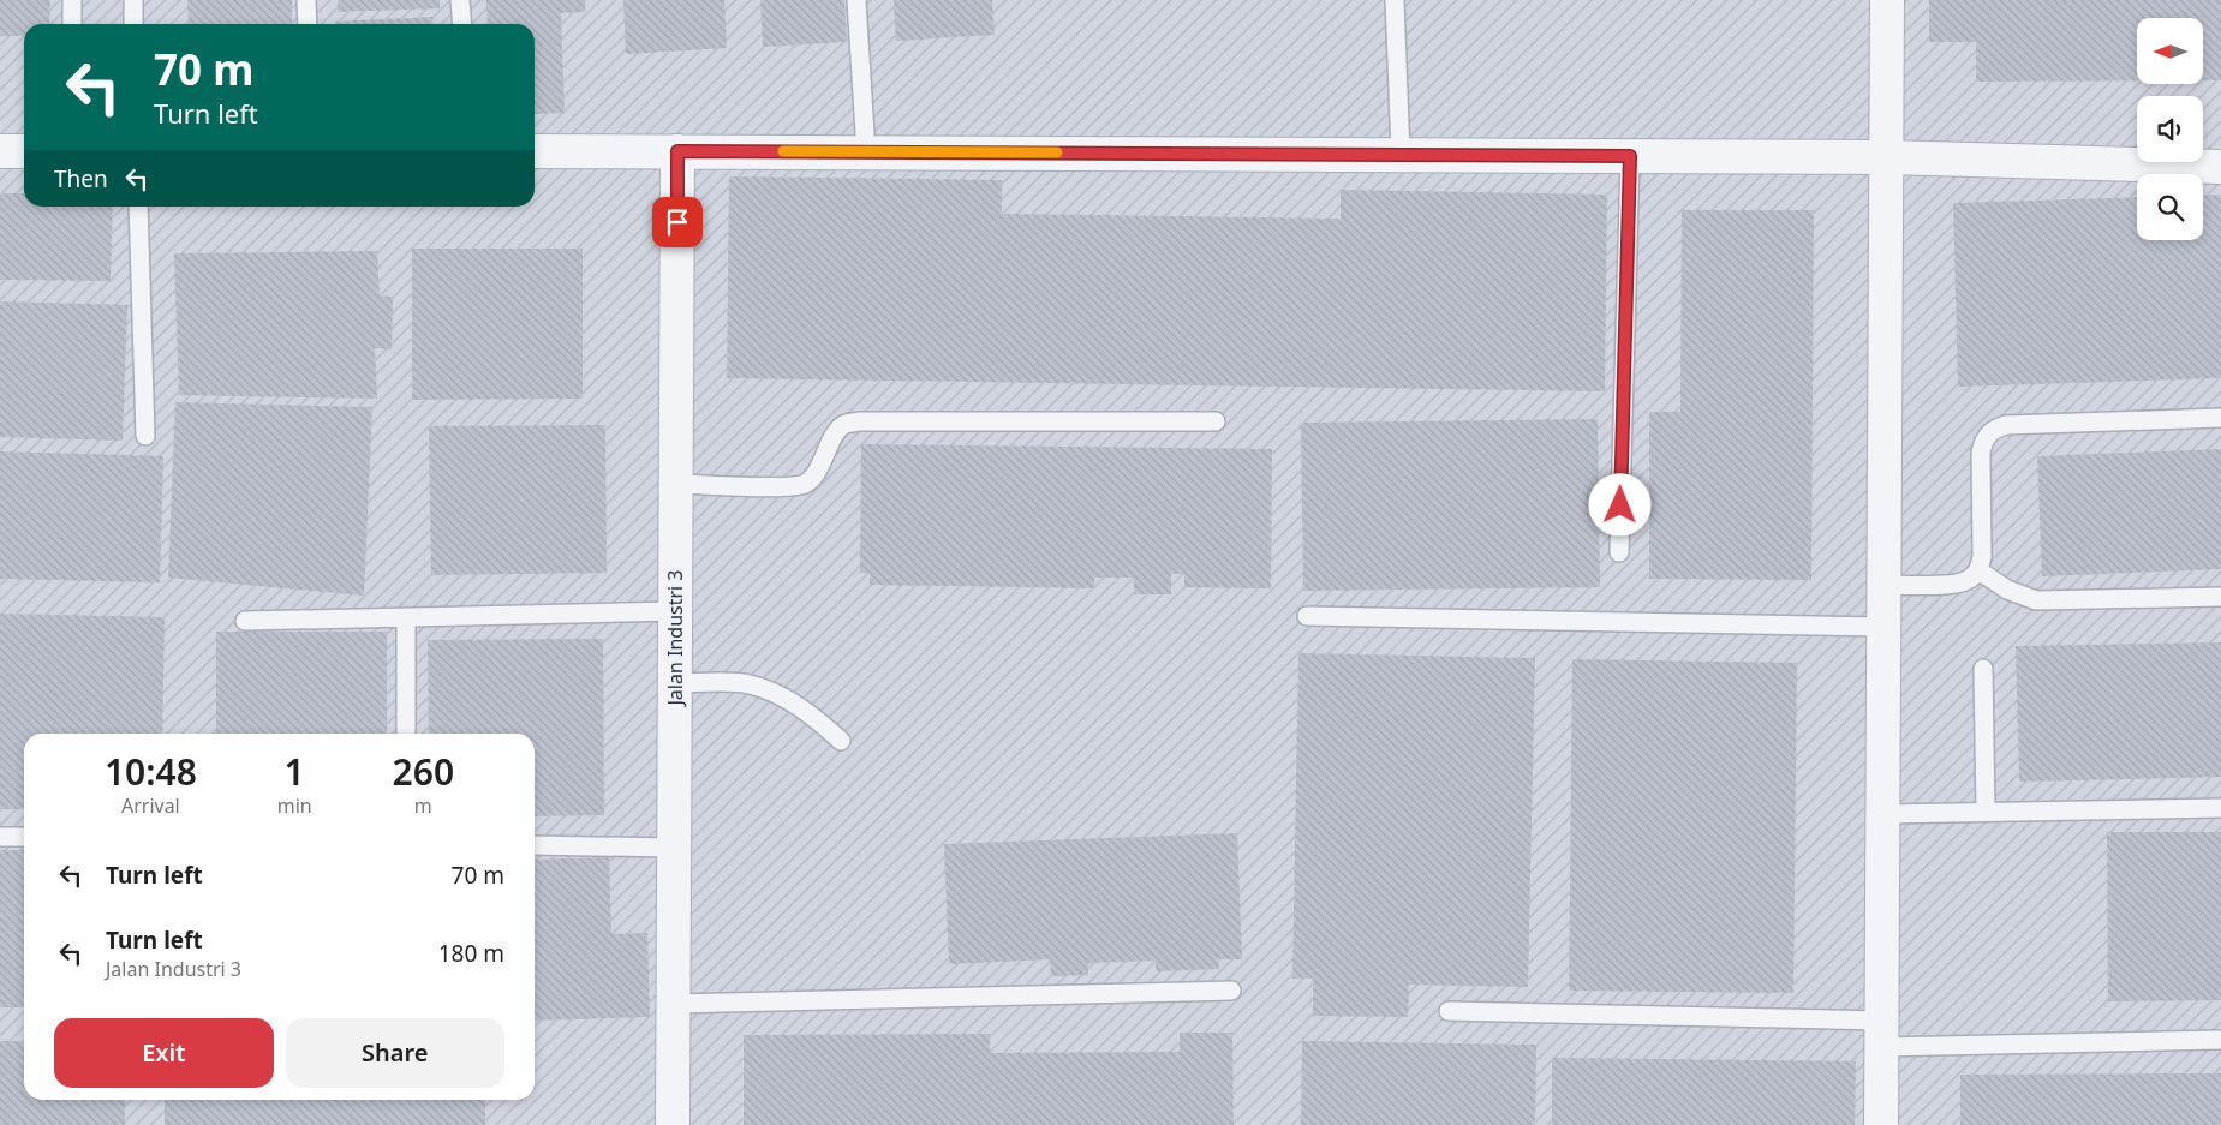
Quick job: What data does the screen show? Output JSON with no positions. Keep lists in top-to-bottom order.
{
  "streets": {
    "street": ["Jalan Industri 3"]
  },
  "north": "left",
  "page": {
    "turn": ["70 m", "Turn left"],
    "then": "Then",
    "eta": [
      "10:48",
      "Arrival",
      "1",
      "min",
      "260",
      "m"
    ],
    "list": [
      {
        "name": "Turn left",
        "value": "70 m"
      },
      {
        "name": "Turn left",
        "note": "Jalan Industri 3",
        "value": "180 m"
      }
    ],
    "buttons": ["Exit", "Share"]
  }
}
